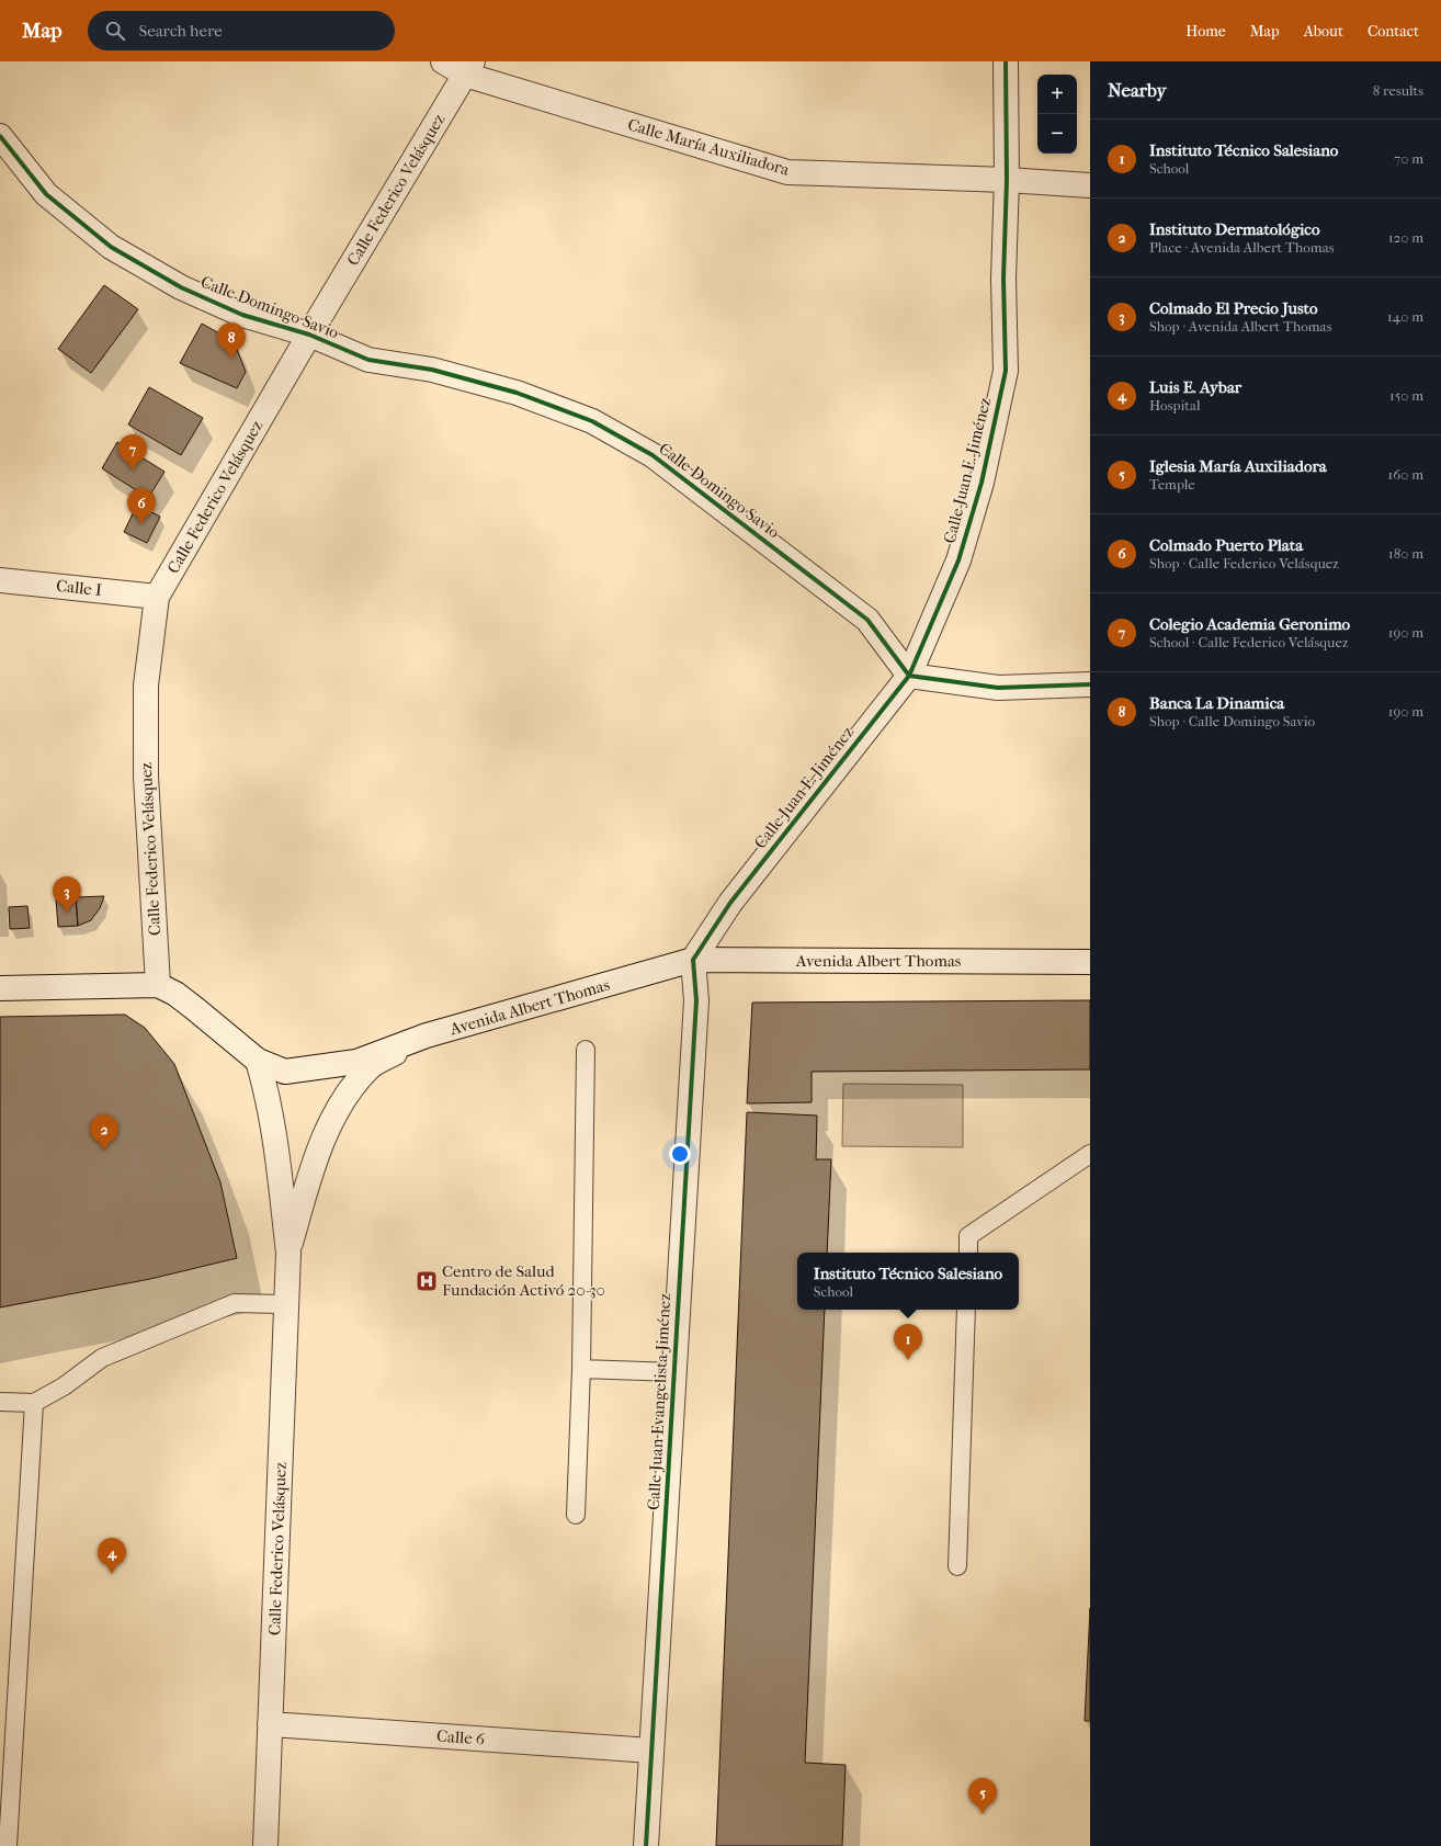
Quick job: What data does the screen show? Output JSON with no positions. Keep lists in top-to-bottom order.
{
  "streets": {
    "street": [
      "Calle María Auxiliadora",
      "Calle Federico Velásquez",
      "Calle Domingo Savio",
      "Calle Juan E. Jiménez",
      "Calle I",
      "Avenida Albert Thomas",
      "Calle Juan Evangelista Jiménez",
      "Calle 6"
    ]
  },
  "crossings": [
    ["Calle María Auxiliadora", "Calle Federico Velásquez"],
    ["Calle María Auxiliadora", "Calle Juan E. Jiménez"],
    ["Calle Federico Velásquez", "Calle Domingo Savio"],
    ["Calle Federico Velásquez", "Calle I"],
    ["Calle Federico Velásquez", "Avenida Albert Thomas"],
    ["Calle Federico Velásquez", "Calle 6"],
    ["Calle Domingo Savio", "Calle Juan E. Jiménez"],
    ["Calle Juan E. Jiménez", "Avenida Albert Thomas"],
    ["Calle Juan E. Jiménez", "Calle Juan Evangelista Jiménez"],
    ["Avenida Albert Thomas", "Calle Juan Evangelista Jiménez"],
    ["Calle Juan Evangelista Jiménez", "Calle 6"]
  ],
  "places": {
    "hospital": ["Centro de Salud Fundación Activó 20-30"]
  },
  "page": {
    "header": "Map",
    "search": "Search here",
    "nav": [
      "Home",
      "Map",
      "About",
      "Contact"
    ],
    "heading": ["Nearby", "8 results"],
    "map_buttons": ["+", "−"],
    "list": [
      {
        "mark": "1",
        "name": "Instituto Técnico Salesiano",
        "note": "School",
        "value": "70 m"
      },
      {
        "mark": "2",
        "name": "Instituto Dermatológico",
        "note": "Place · Avenida Albert Thomas",
        "value": "120 m"
      },
      {
        "mark": "3",
        "name": "Colmado El Precio Justo",
        "note": "Shop · Avenida Albert Thomas",
        "value": "140 m"
      },
      {
        "mark": "4",
        "name": "Luis E. Aybar",
        "note": "Hospital",
        "value": "150 m"
      },
      {
        "mark": "5",
        "name": "Iglesia María Auxiliadora",
        "note": "Temple",
        "value": "160 m"
      },
      {
        "mark": "6",
        "name": "Colmado Puerto Plata",
        "note": "Shop · Calle Federico Velásquez",
        "value": "180 m"
      },
      {
        "mark": "7",
        "name": "Colegio Academia Geronimo",
        "note": "School · Calle Federico Velásquez",
        "value": "190 m"
      },
      {
        "mark": "8",
        "name": "Banca La Dinamica",
        "note": "Shop · Calle Domingo Savio",
        "value": "190 m"
      }
    ],
    "pins": [
      "8",
      "7",
      "6",
      "3",
      "2",
      "1",
      "4",
      "5"
    ],
    "popup": ["Instituto Técnico Salesiano", "School"]
  }
}
